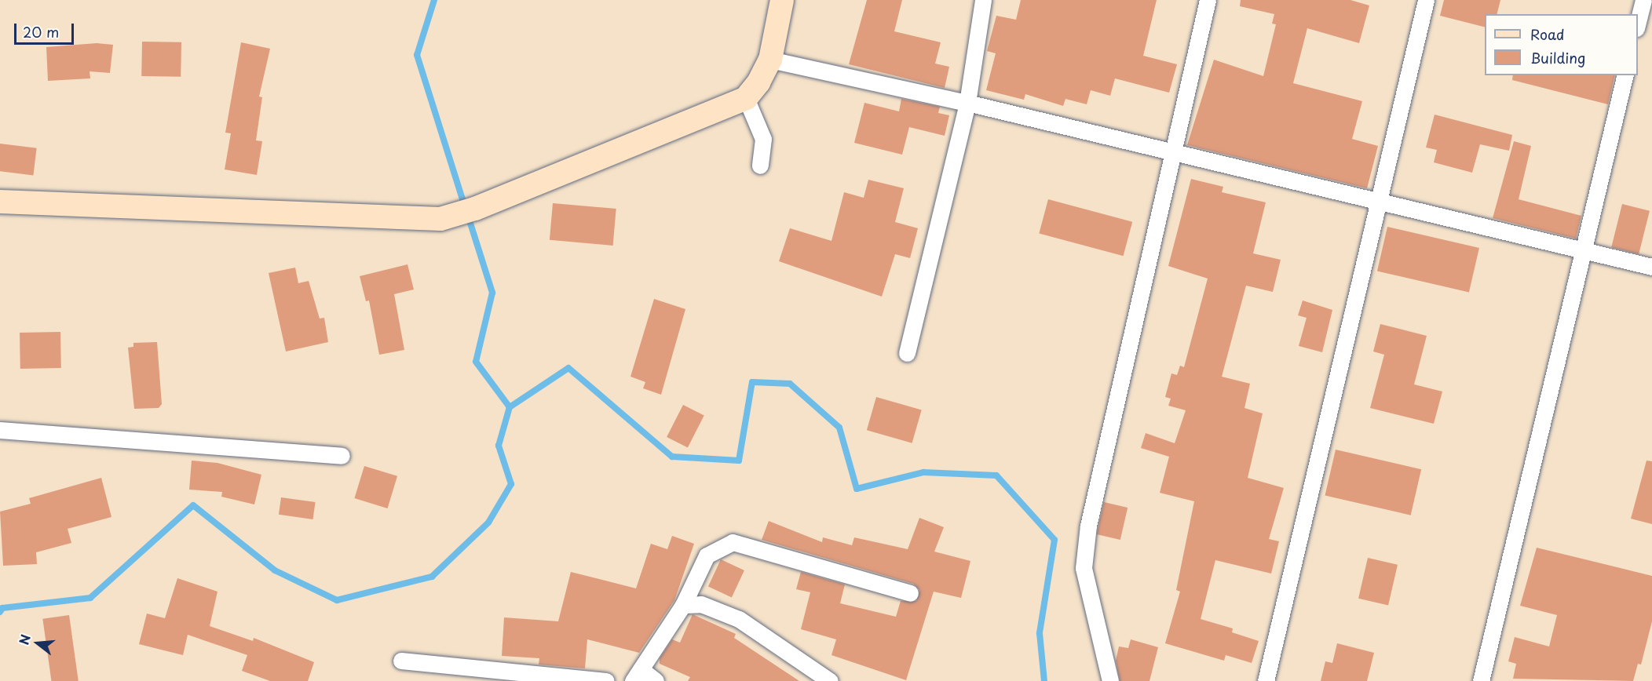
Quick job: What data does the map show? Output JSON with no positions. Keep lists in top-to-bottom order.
{
  "legend": ["Road", "Building"],
  "scale_bar": "20 m",
  "north": "left"
}
